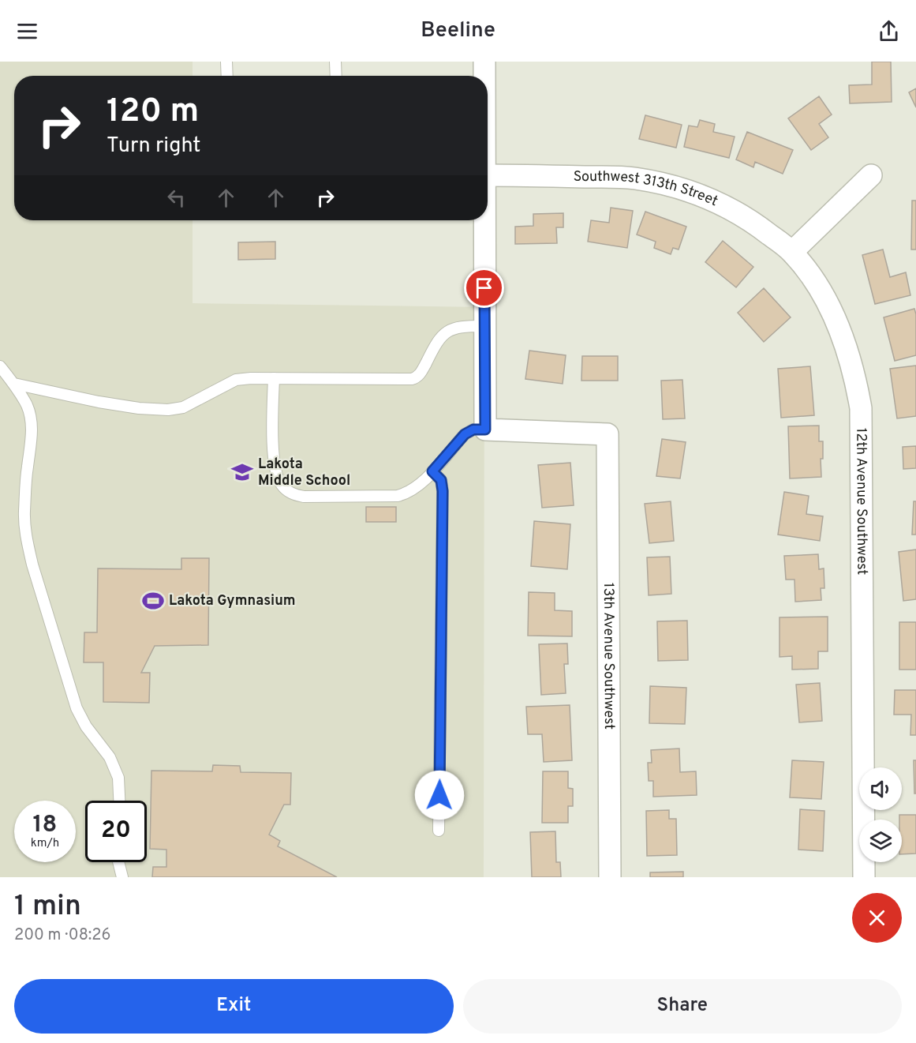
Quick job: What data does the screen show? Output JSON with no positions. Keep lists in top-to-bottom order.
{
  "streets": {
    "street": ["Southwest 313th Street", "12th Avenue Southwest", "13th Avenue Southwest"]
  },
  "crossings": [
    ["Southwest 313th Street", "12th Avenue Southwest"]
  ],
  "places": {
    "school or university": ["Lakota Middle School"],
    "sports": ["Lakota Gymnasium"]
  },
  "page": {
    "header": "Beeline",
    "turn": ["120 m", "Turn right"],
    "speed": "18 km/h",
    "limit": "20",
    "heading": ["1 min", "200 m · 08:26"],
    "buttons": ["Exit", "Share"]
  }
}
